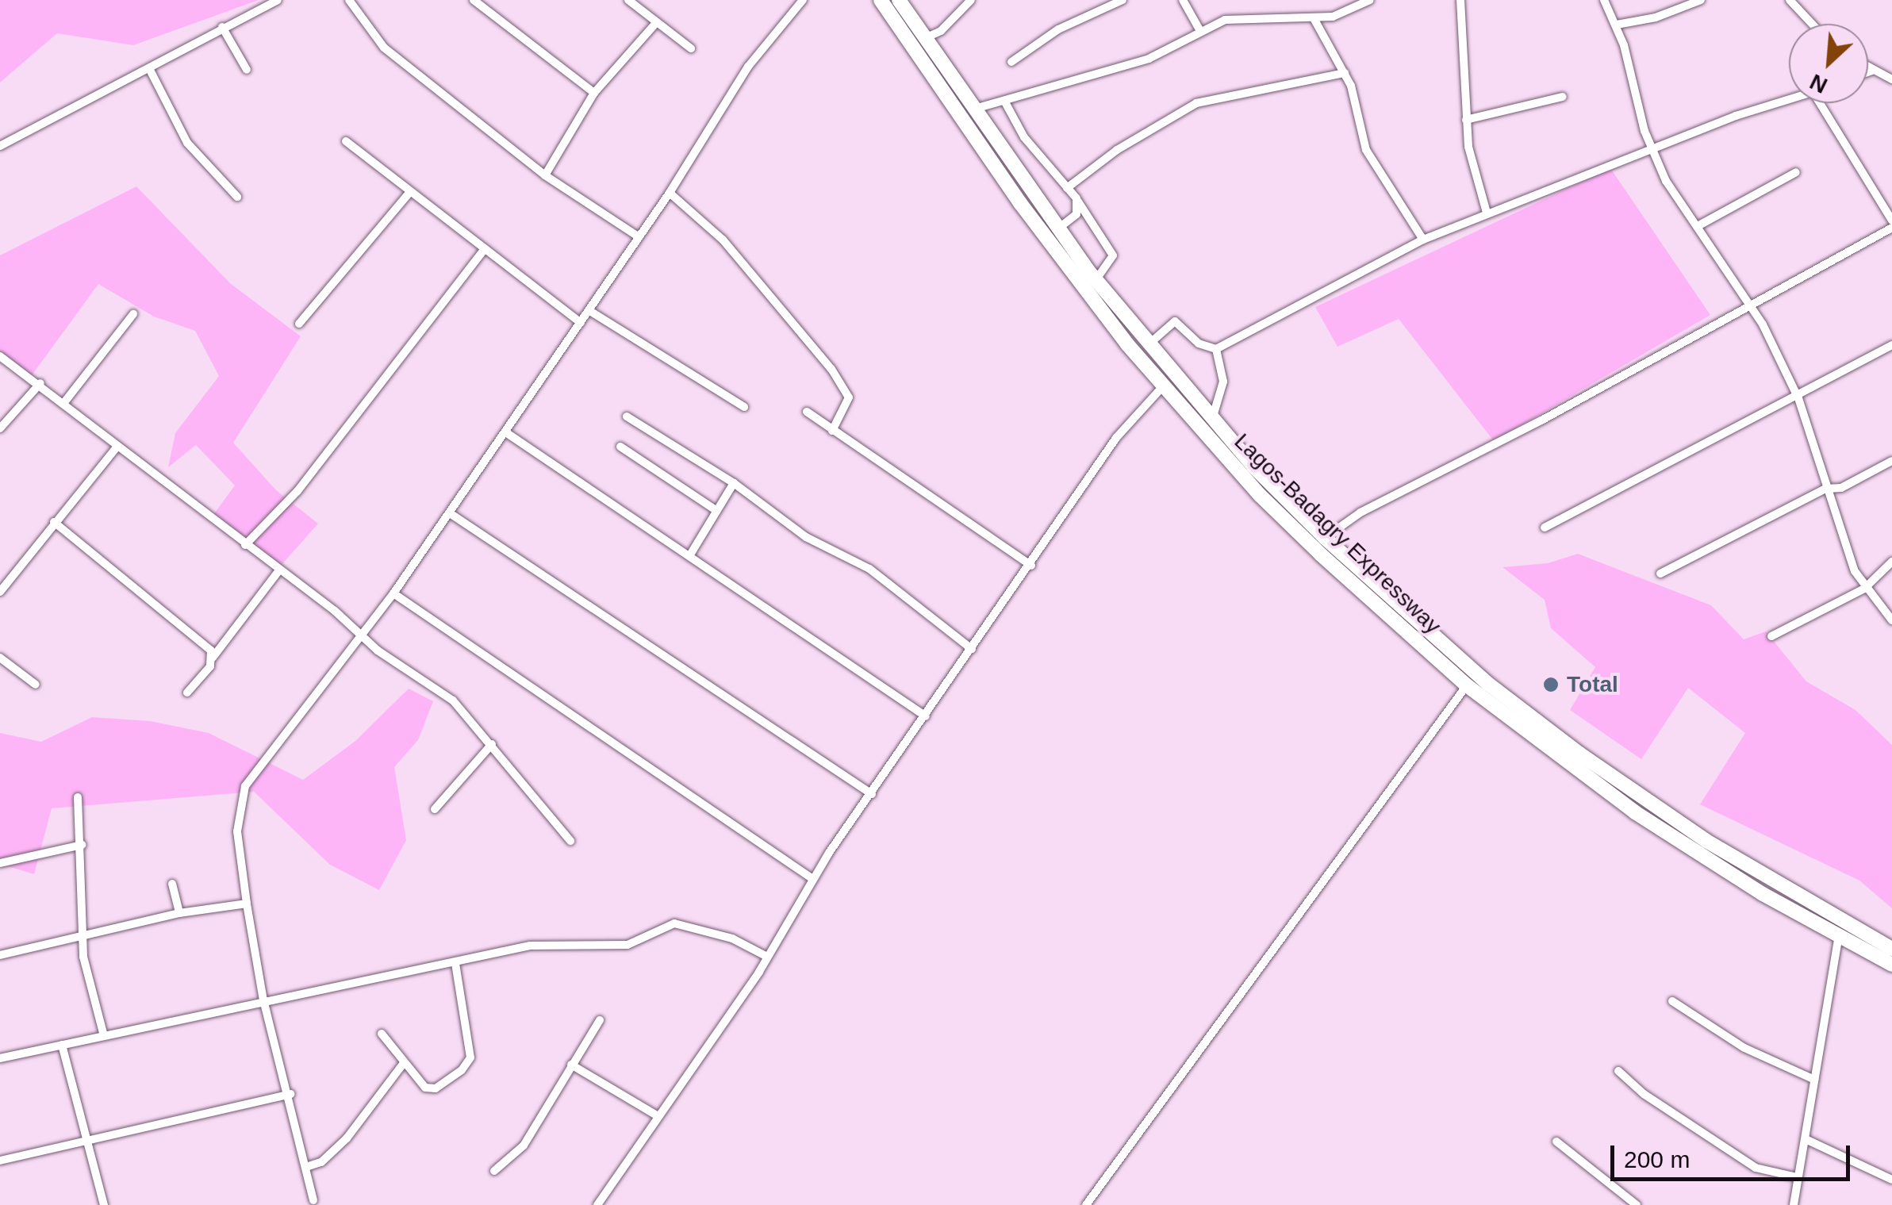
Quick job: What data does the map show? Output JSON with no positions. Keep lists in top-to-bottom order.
{
  "streets": {
    "highway": ["Lagos-Badagry Expressway"]
  },
  "places": ["Total"],
  "scale_bar": "200 m",
  "north": "bottom left"
}
